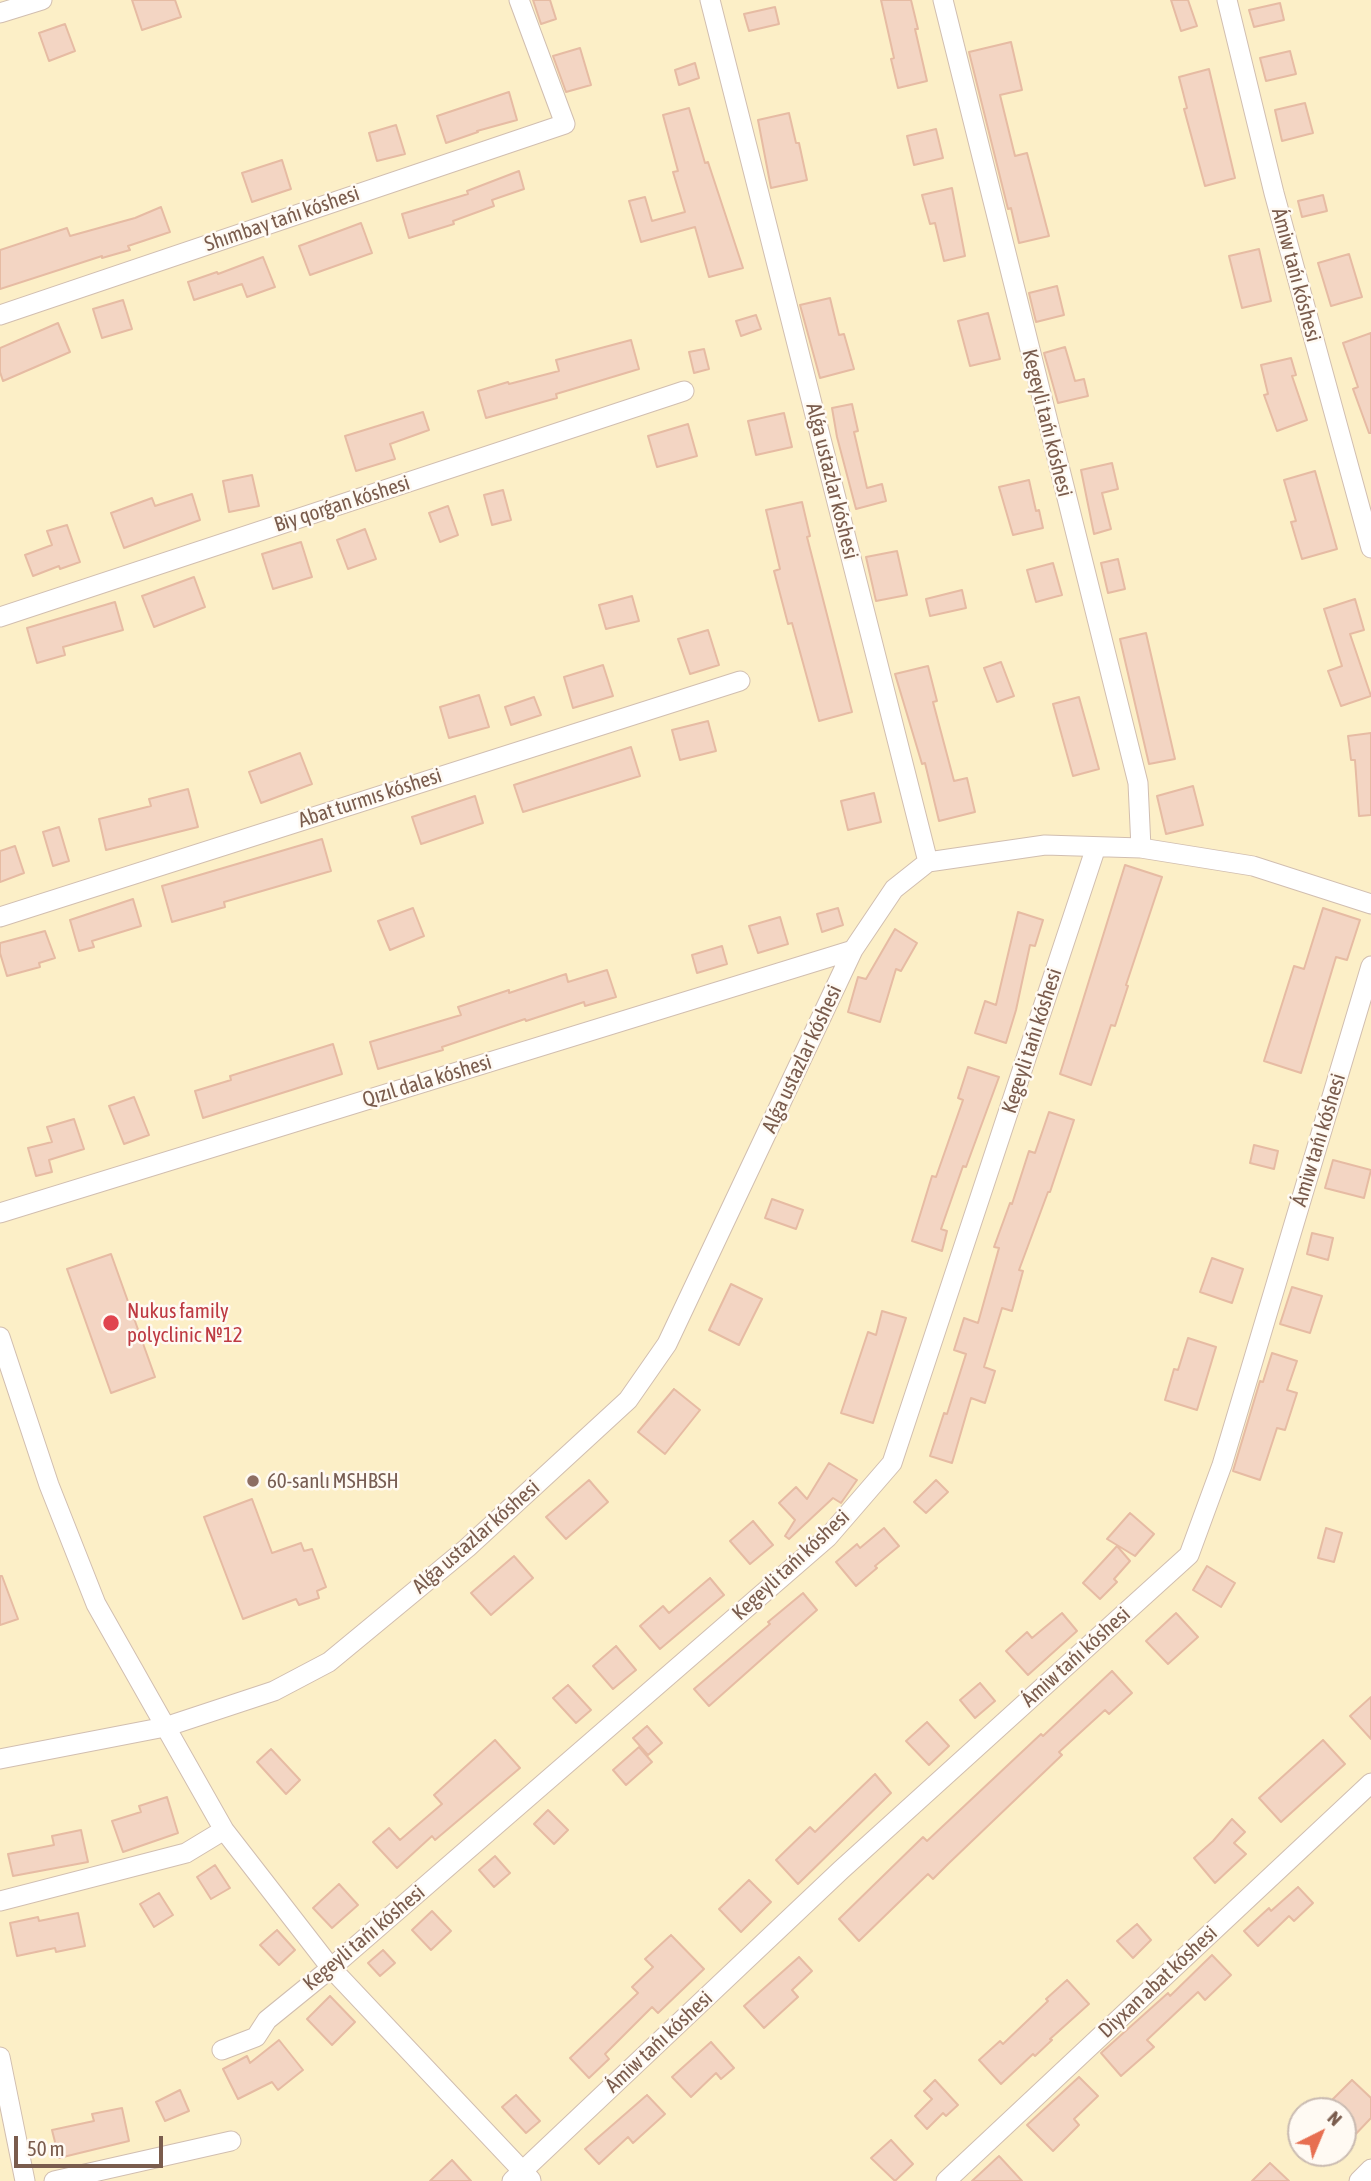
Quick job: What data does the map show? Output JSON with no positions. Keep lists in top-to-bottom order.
{
  "streets": {
    "street": [
      "Shımbay tańı kóshesi",
      "Ámiw tańı kóshesi",
      "Kegeyli tańı kóshesi",
      "Alǵa ustazlar kóshesi",
      "Biy qorǵan kóshesi",
      "Abat turmıs kóshesi",
      "Qızıl dala kóshesi",
      "Diyxan abat kóshesi"
    ]
  },
  "crossings": [
    ["Alǵa ustazlar kóshesi", "Qızıl dala kóshesi"]
  ],
  "places": ["Nukus family polyclinic №12", "60-sanlı MSHBSH"],
  "scale_bar": "50 m",
  "north": "top right"
}
